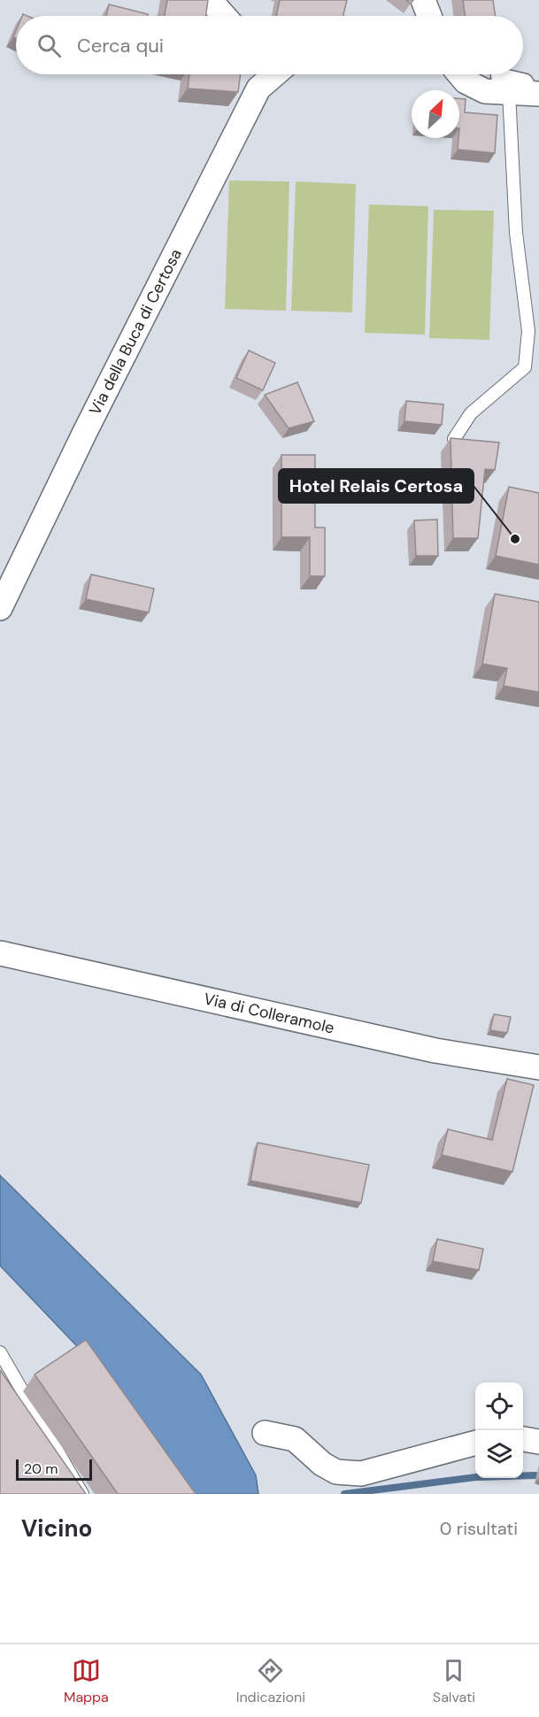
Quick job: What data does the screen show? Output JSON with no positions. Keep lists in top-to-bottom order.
{
  "streets": {
    "street": ["Via della Buca di Certosa", "Via di Colleramole"]
  },
  "places": ["Hotel Relais Certosa"],
  "scale_bar": "20 m",
  "north": "top right",
  "page": {
    "search": "Cerca qui",
    "scale": "20 m",
    "heading": ["Vicino", "0 risultati"],
    "nav": ["Mappa", "Indicazioni", "Salvati"]
  }
}
